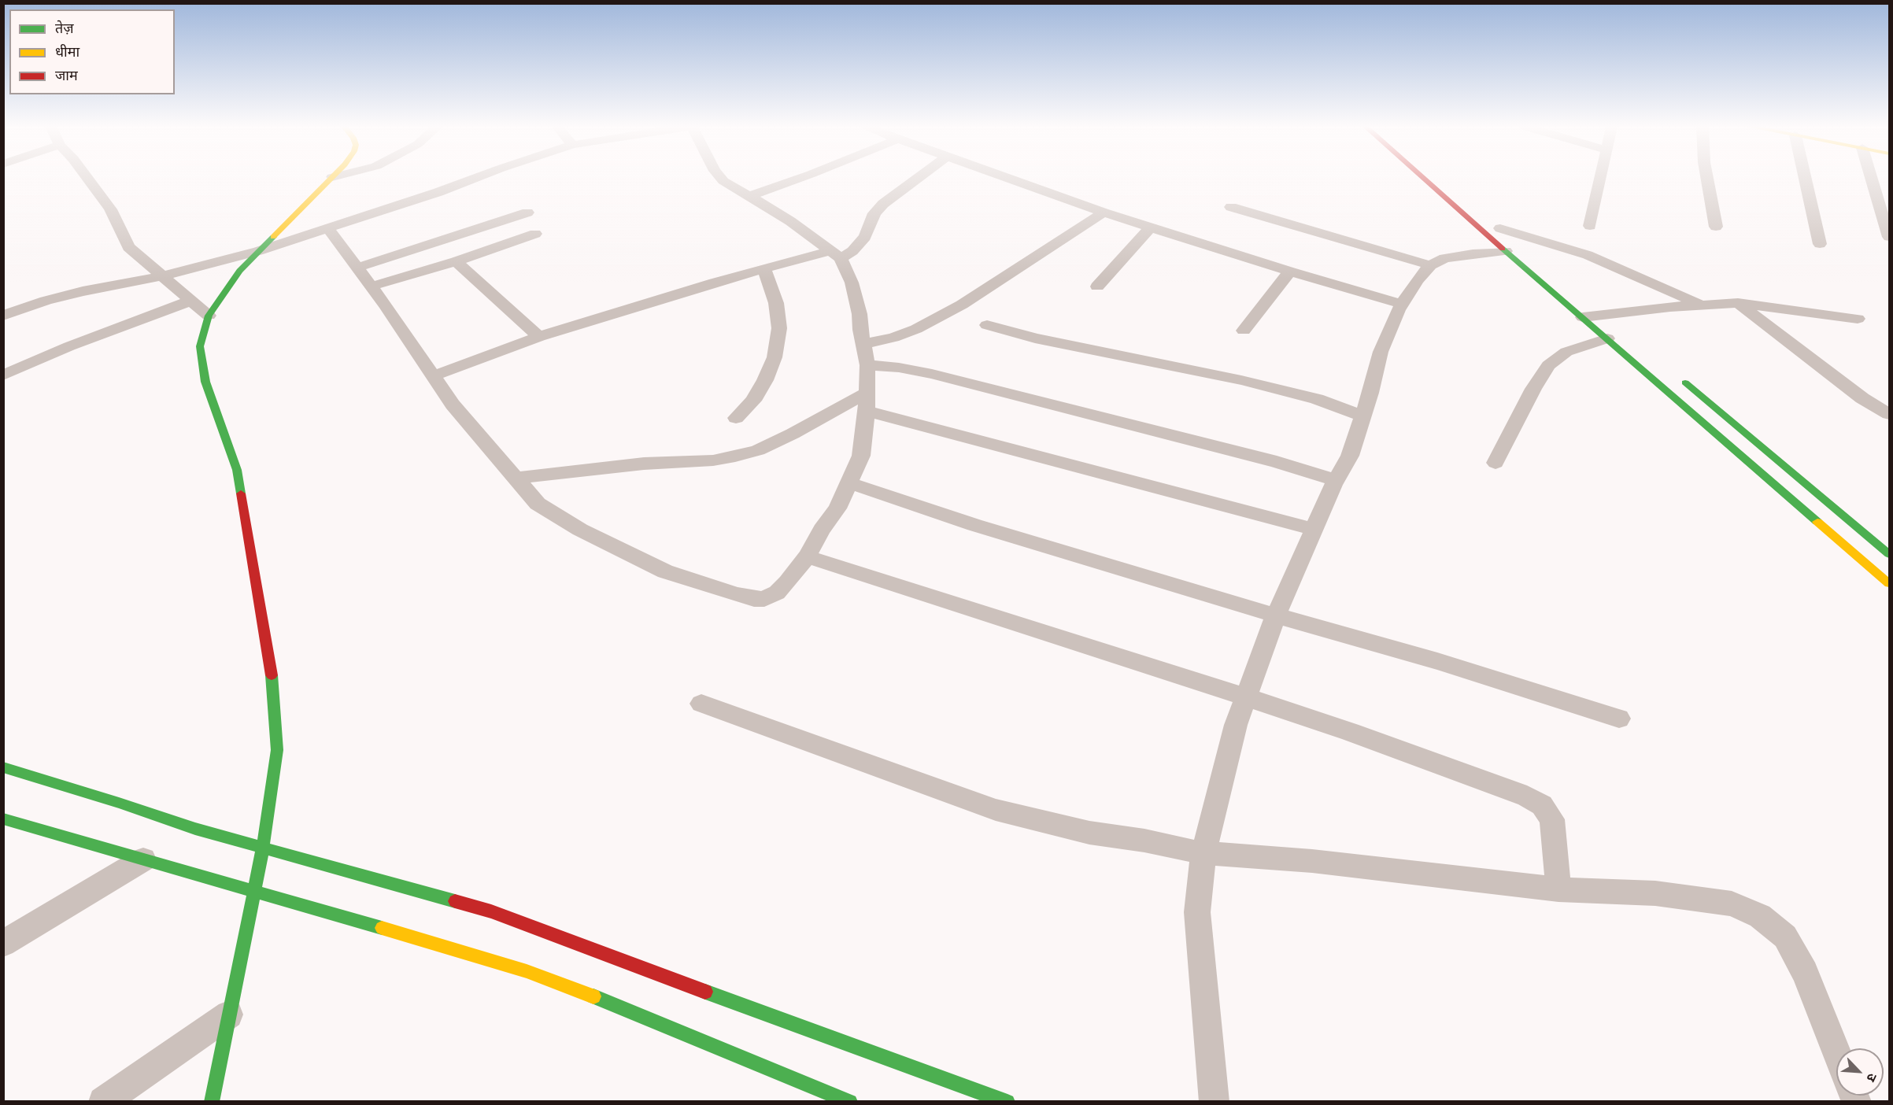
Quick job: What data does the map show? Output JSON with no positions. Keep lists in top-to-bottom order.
{
  "legend": ["तेज़", "धीमा", "जाम"],
  "north": "bottom right"
}
